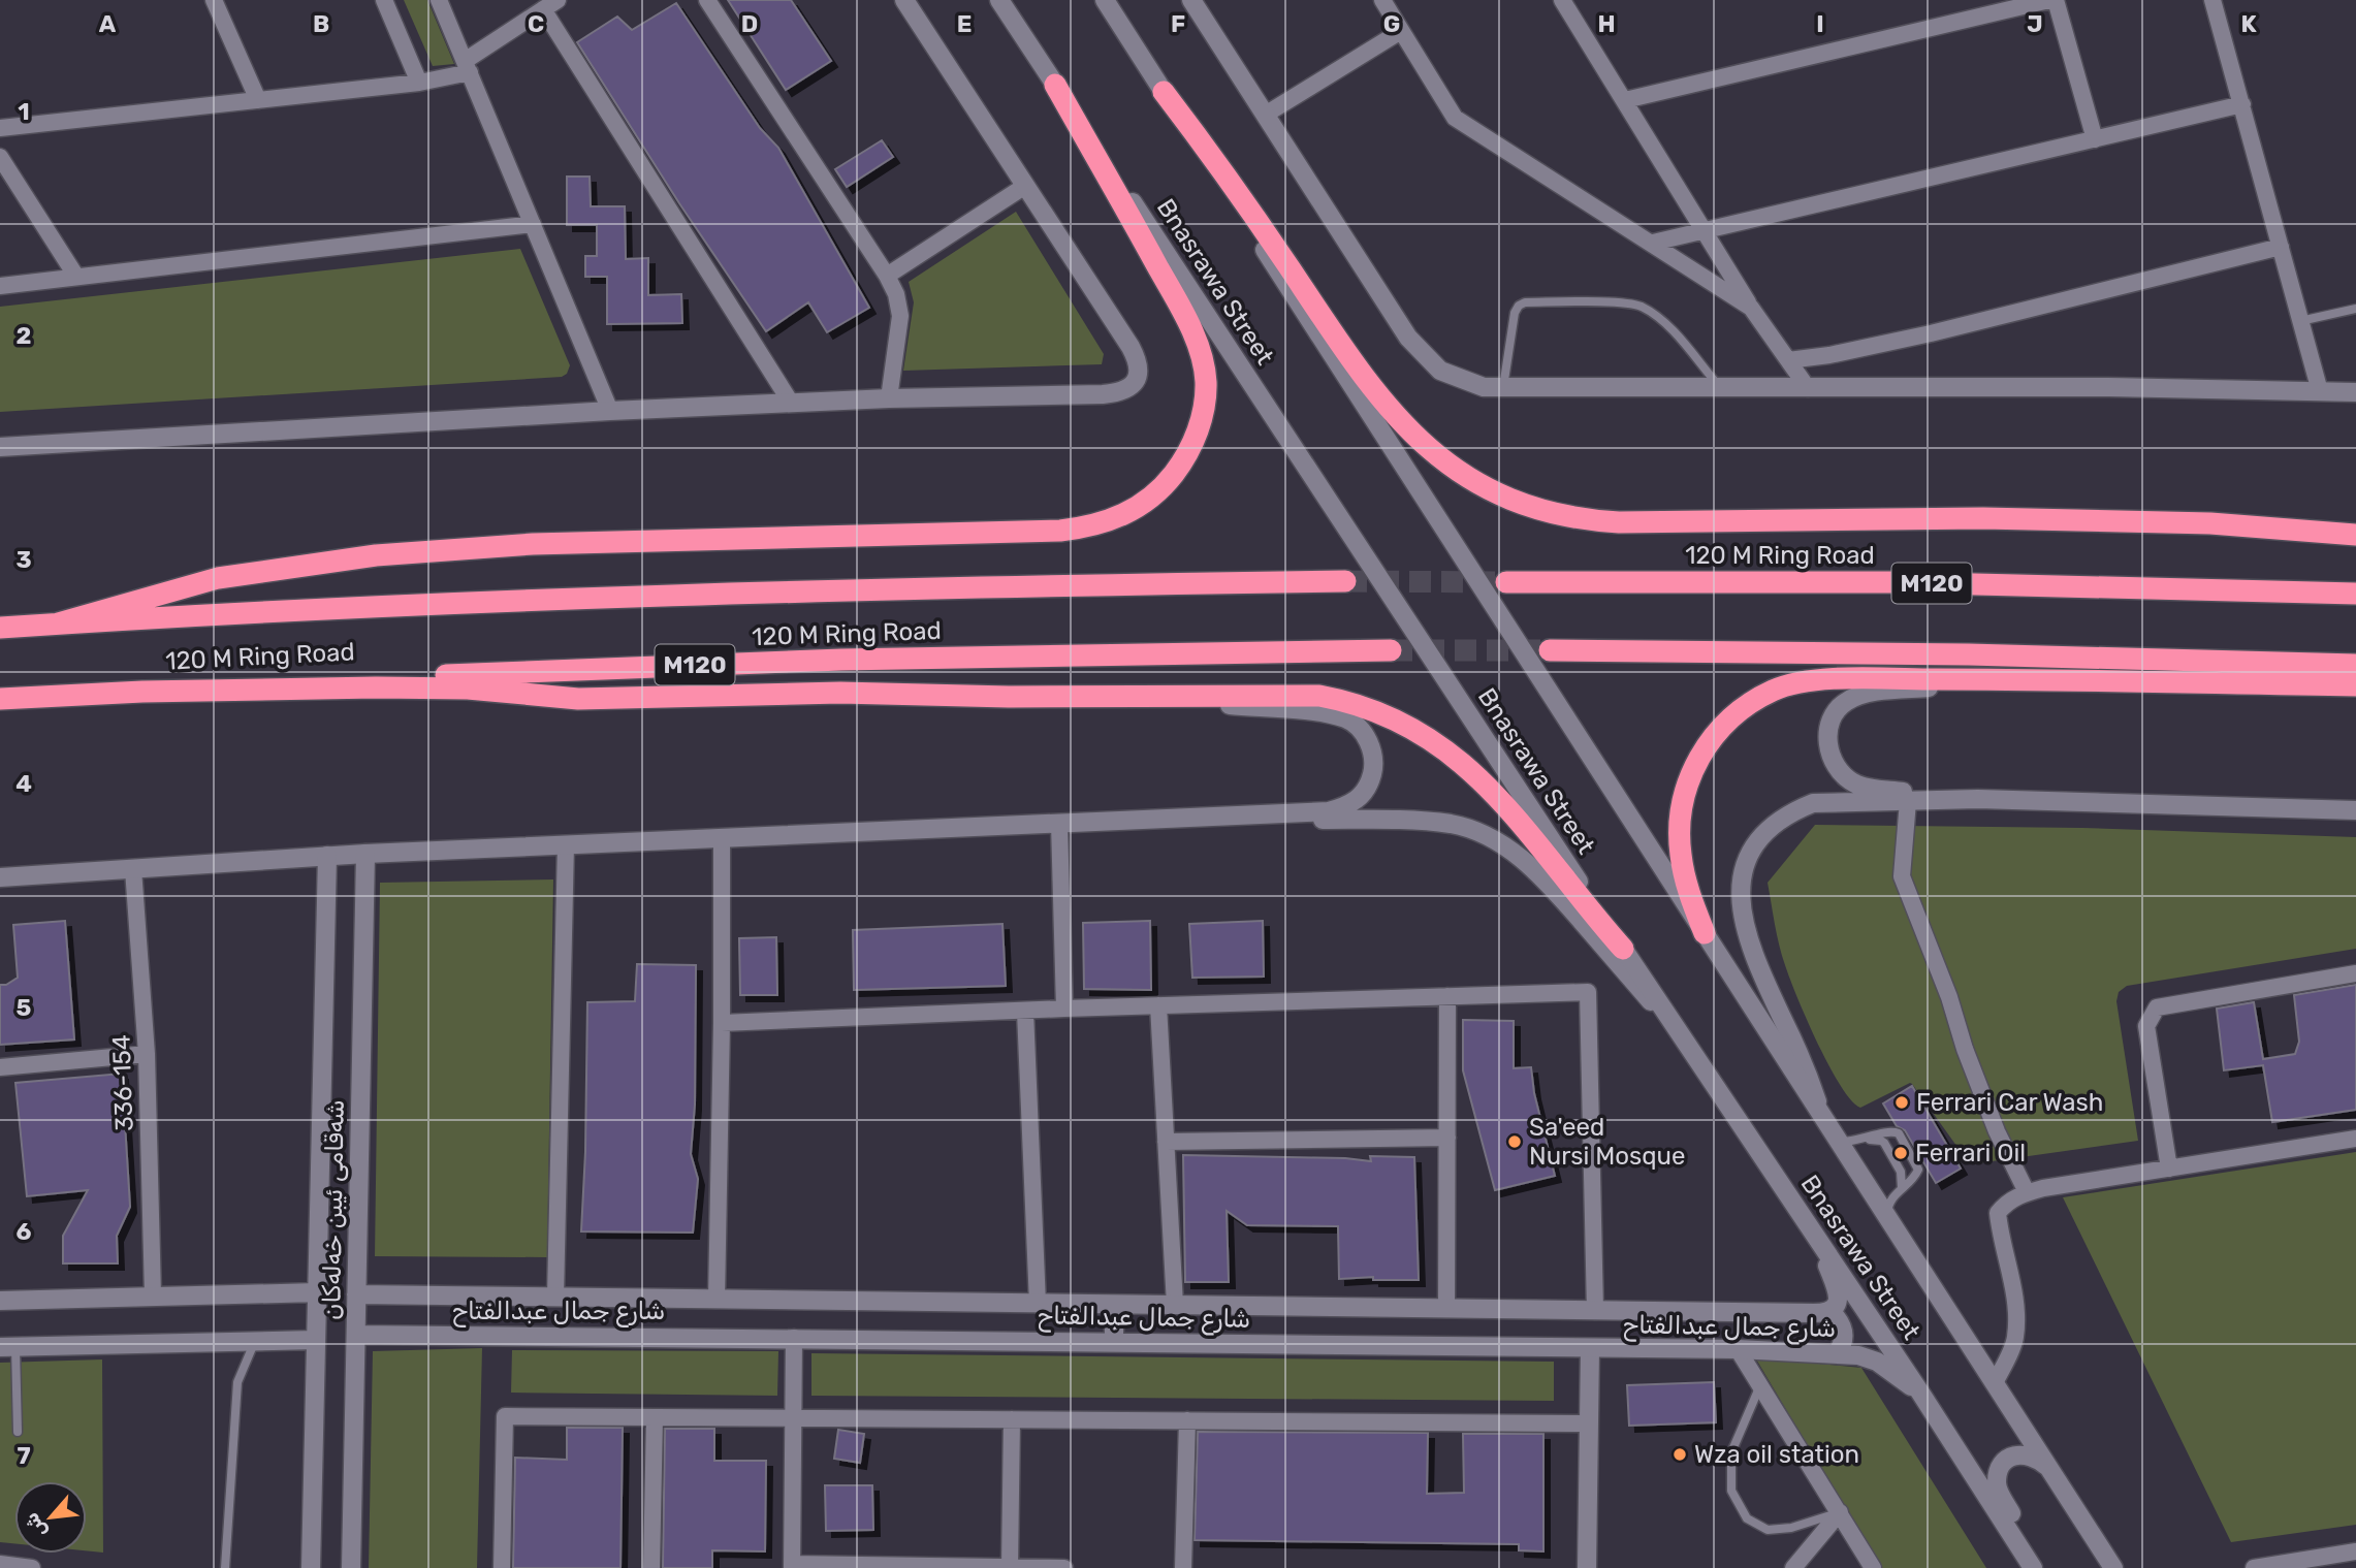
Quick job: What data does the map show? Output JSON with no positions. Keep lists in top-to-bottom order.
{
  "streets": {
    "highway": ["120 M Ring Road", "M120"],
    "main road": ["Bnasrawa Street", "شەقامی ئیبن خەلەکان", "شارع جمال عبدالفتاح"],
    "street": ["336-154"]
  },
  "crossings": [
    ["Bnasrawa Street", "شارع جمال عبدالفتاح"],
    ["شەقامی ئیبن خەلەکان", "شارع جمال عبدالفتاح"]
  ],
  "places": [
    "Ferrari Car Wash",
    "Sa'eed Nursi Mosque",
    "Ferrari Oil",
    "Wza oil station"
  ],
  "north": "bottom left",
  "grid": {
    "columns": [
      "A",
      "B",
      "C",
      "D",
      "E",
      "F",
      "G",
      "H",
      "I",
      "J",
      "K"
    ],
    "rows": [
      "1",
      "2",
      "3",
      "4",
      "5",
      "6",
      "7"
    ]
  }
}
